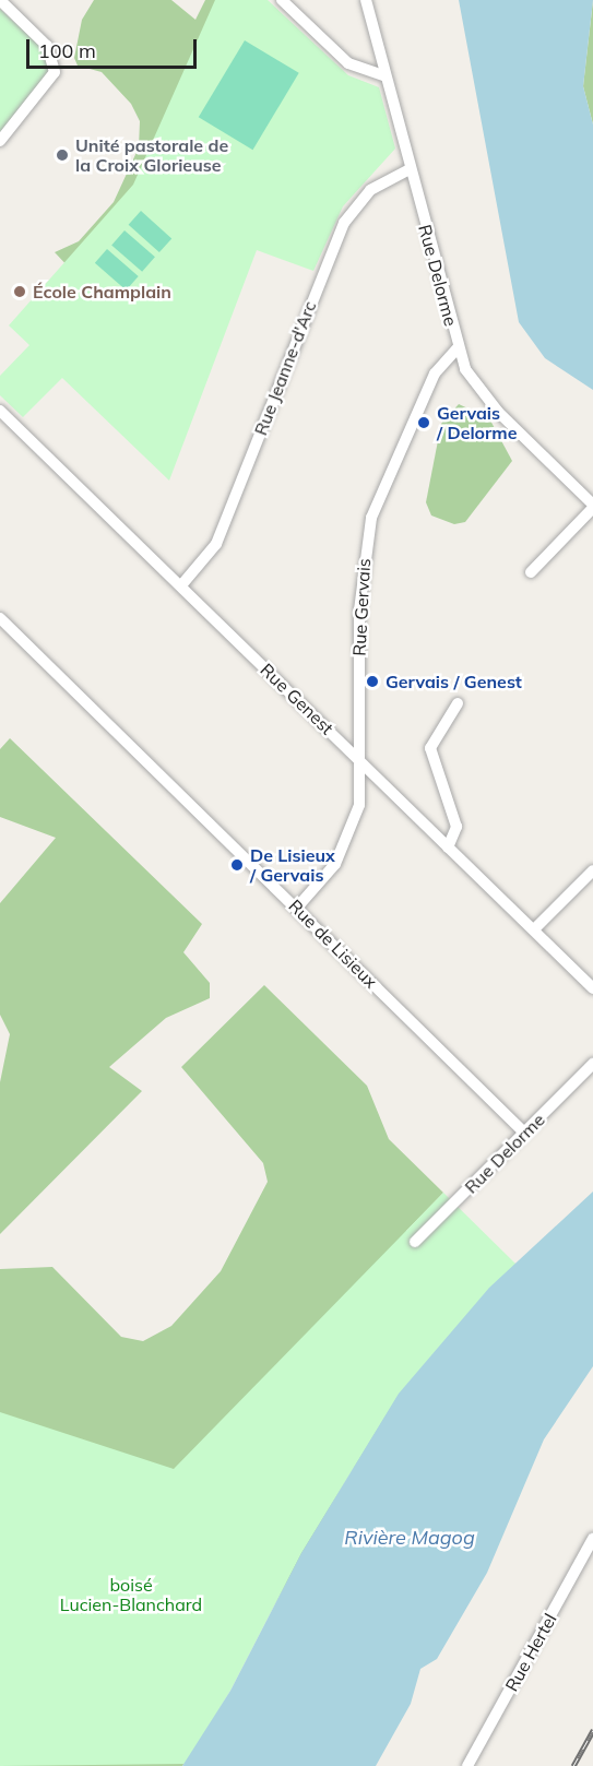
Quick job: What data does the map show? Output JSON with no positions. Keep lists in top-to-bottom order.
{
  "streets": {
    "street": [
      "Rue Delorme",
      "Rue Jeanne-d'Arc",
      "Rue Gervais",
      "Rue Genest",
      "Rue de Lisieux",
      "Rue Hertel"
    ]
  },
  "crossings": [
    ["Rue Delorme", "Rue Jeanne-d'Arc"],
    ["Rue Delorme", "Rue Gervais"],
    ["Rue Delorme", "Rue de Lisieux"],
    ["Rue Jeanne-d'Arc", "Rue Genest"],
    ["Rue Gervais", "Rue Genest"],
    ["Rue Gervais", "Rue de Lisieux"]
  ],
  "water": ["Rivière Magog"],
  "parks": ["boisé Lucien-Blanchard"],
  "places": [
    "Unité pastorale de la Croix Glorieuse",
    "École Champlain",
    "Gervais / Delorme",
    "Gervais / Genest",
    "De Lisieux / Gervais"
  ],
  "scale_bar": "100 m"
}
